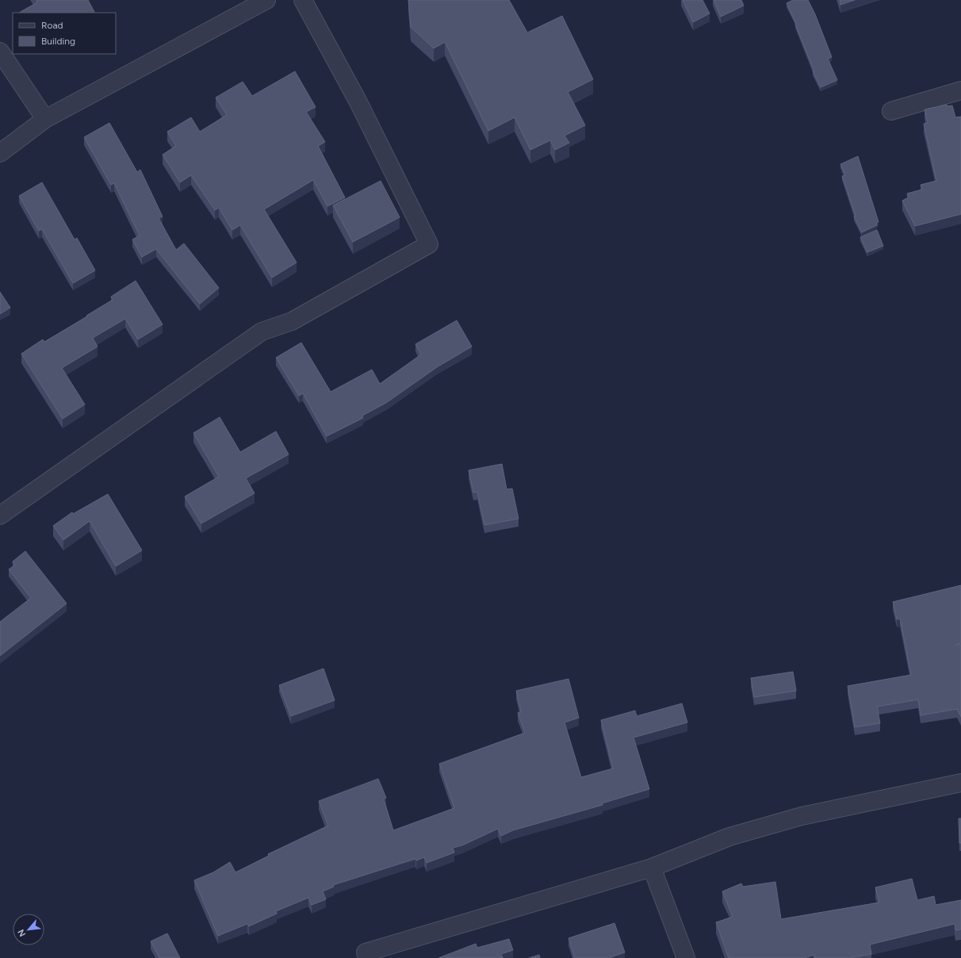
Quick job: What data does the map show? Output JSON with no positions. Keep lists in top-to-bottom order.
{
  "legend": ["Road", "Building"],
  "north": "bottom left"
}
